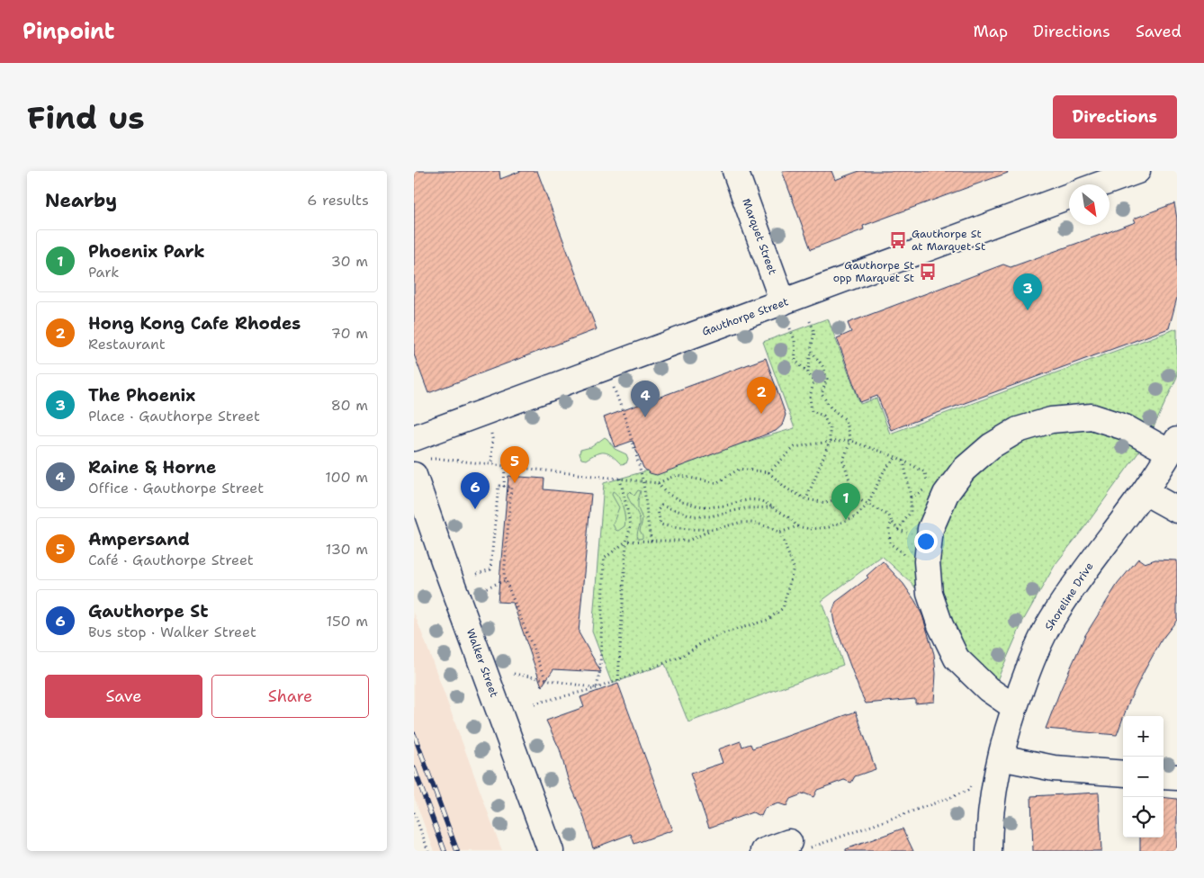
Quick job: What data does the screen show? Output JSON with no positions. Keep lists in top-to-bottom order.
{
  "streets": {
    "street": [
      "Marquet Street",
      "Gauthorpe Street",
      "Shoreline Drive",
      "Walker Street"
    ]
  },
  "crossings": [
    ["Marquet Street", "Gauthorpe Street"],
    ["Gauthorpe Street", "Walker Street"]
  ],
  "places": {
    "bus stop": ["Gauthorpe St at Marquet St", "Gauthorpe St opp Marquet St"]
  },
  "north": "bottom right",
  "page": {
    "header": "Pinpoint",
    "nav": ["Map", "Directions", "Saved"],
    "buttons": [
      "Directions",
      ["Save", "Share"]
    ],
    "title": "Find us",
    "heading": ["Nearby", "6 results"],
    "list": [
      {
        "mark": "1",
        "name": "Phoenix Park",
        "note": "Park",
        "value": "30 m"
      },
      {
        "mark": "2",
        "name": "Hong Kong Cafe Rhodes",
        "note": "Restaurant",
        "value": "70 m"
      },
      {
        "mark": "3",
        "name": "The Phoenix",
        "note": "Place · Gauthorpe Street",
        "value": "80 m"
      },
      {
        "mark": "4",
        "name": "Raine & Horne",
        "note": "Office · Gauthorpe Street",
        "value": "100 m"
      },
      {
        "mark": "5",
        "name": "Ampersand",
        "note": "Café · Gauthorpe Street",
        "value": "130 m"
      },
      {
        "mark": "6",
        "name": "Gauthorpe St",
        "note": "Bus stop · Walker Street",
        "value": "150 m"
      }
    ],
    "pins": [
      "3",
      "2",
      "4",
      "5",
      "6",
      "1"
    ],
    "map_buttons": ["+", "−"]
  }
}
